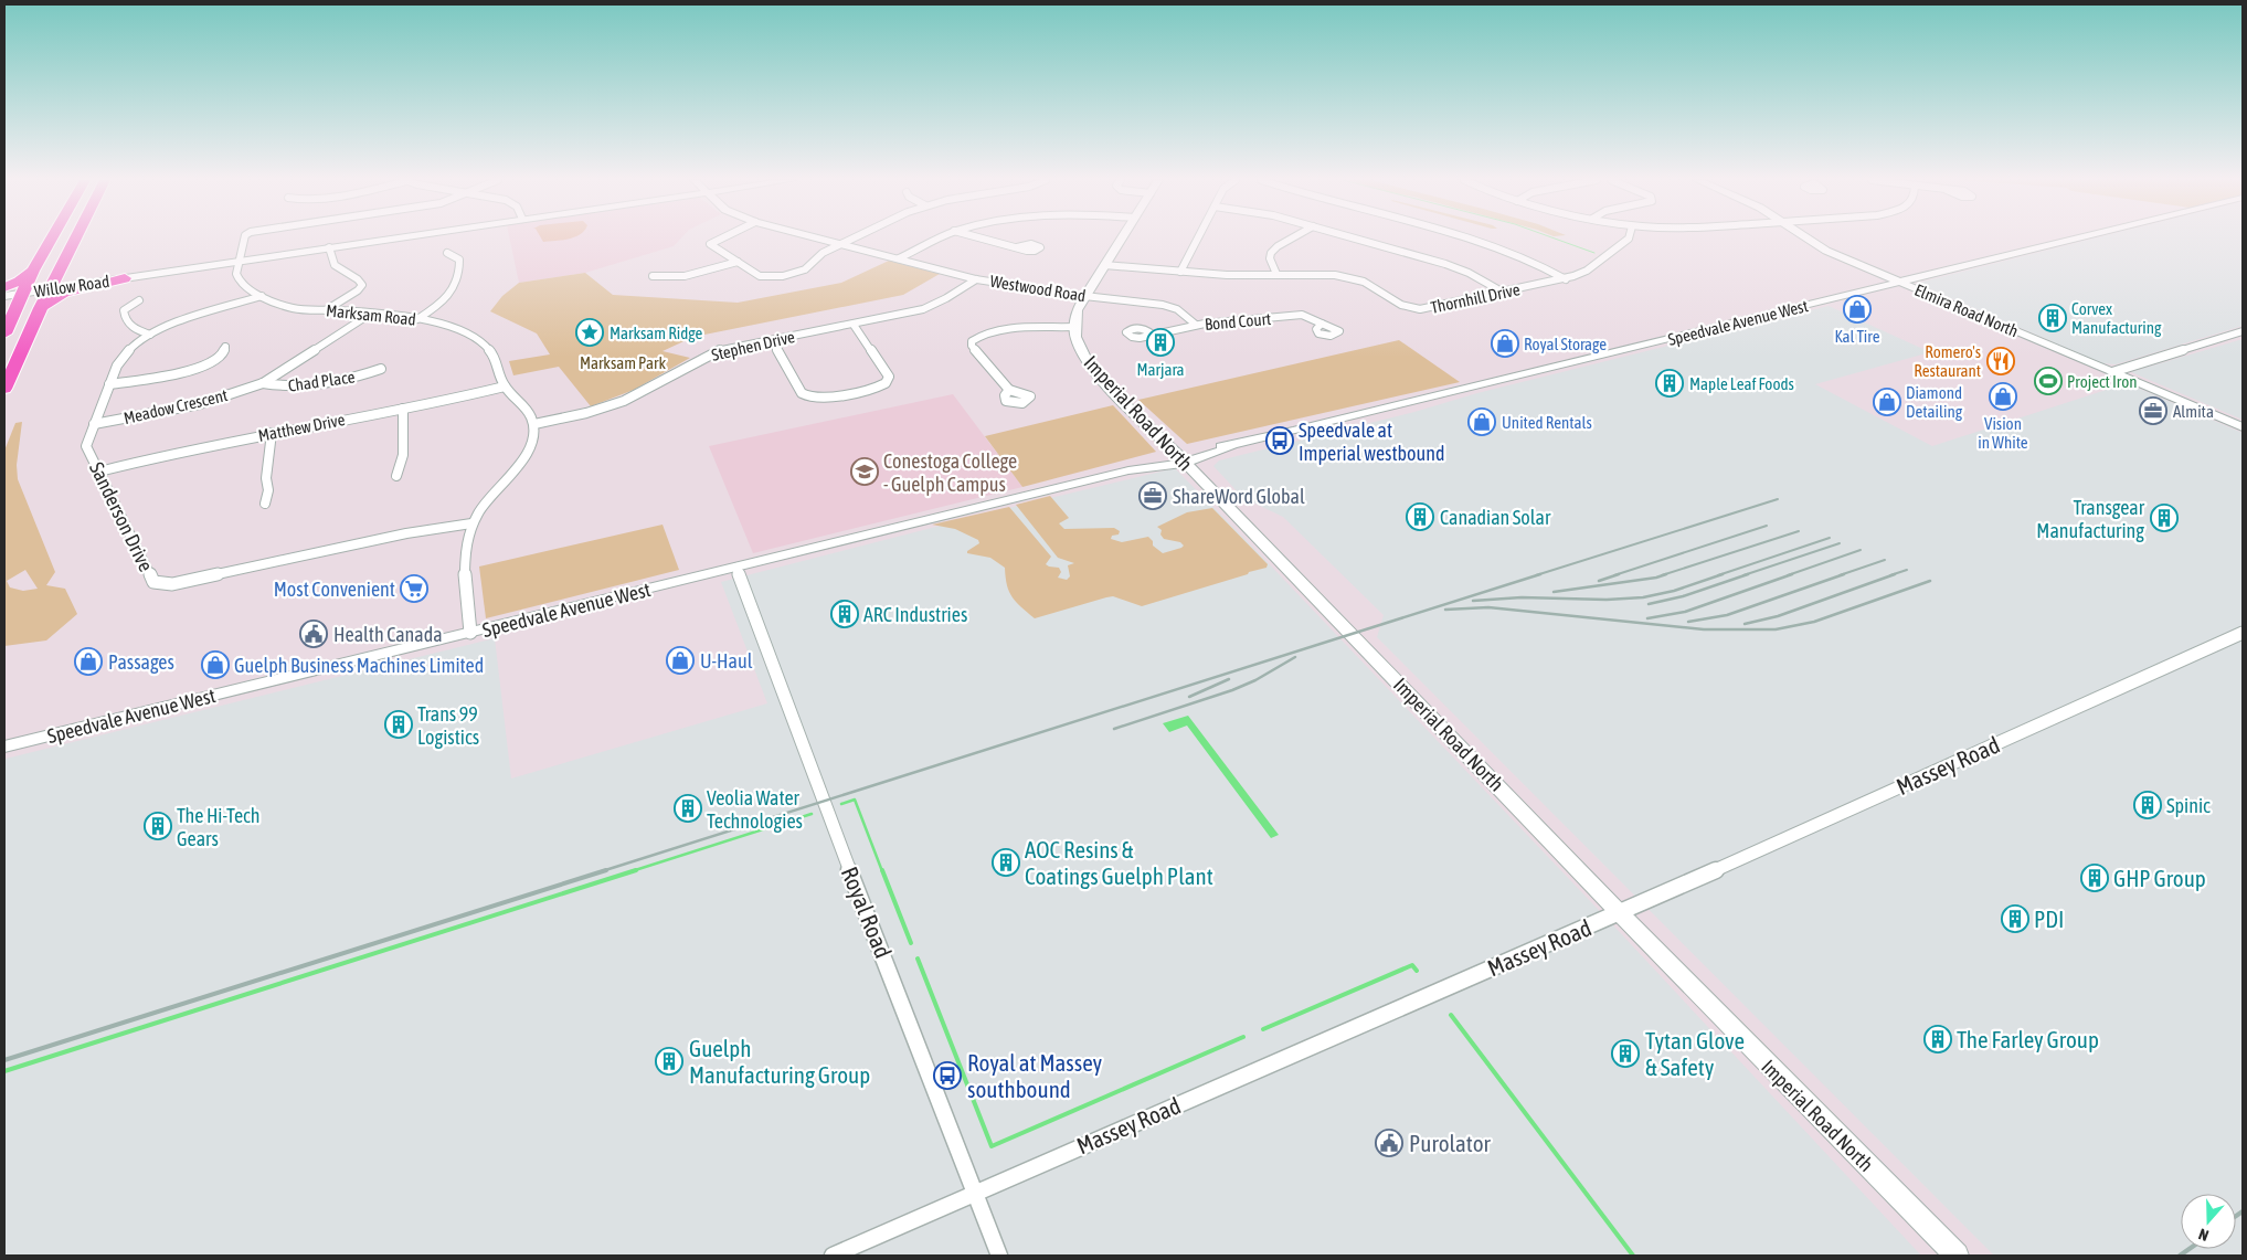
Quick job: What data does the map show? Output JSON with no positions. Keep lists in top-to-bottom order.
{
  "streets": {
    "main road": [
      "Willow Road",
      "Westwood Road",
      "Elmira Road North",
      "Speedvale Avenue West",
      "Imperial Road North"
    ],
    "street": [
      "Thornhill Drive",
      "Marksam Road",
      "Bond Court",
      "Stephen Drive",
      "Chad Place",
      "Meadow Crescent",
      "Matthew Drive",
      "Sanderson Drive",
      "Massey Road",
      "Royal Road"
    ]
  },
  "crossings": [
    ["Willow Road", "Marksam Road"],
    ["Westwood Road", "Bond Court"],
    ["Westwood Road", "Stephen Drive"],
    ["Elmira Road North", "Speedvale Avenue West"],
    ["Marksam Road", "Stephen Drive"],
    ["Marksam Road", "Meadow Crescent"],
    ["Marksam Road", "Matthew Drive"],
    ["Marksam Road", "Sanderson Drive"],
    ["Speedvale Avenue West", "Imperial Road North"],
    ["Speedvale Avenue West", "Royal Road"],
    ["Chad Place", "Meadow Crescent"],
    ["Meadow Crescent", "Sanderson Drive"],
    ["Imperial Road North", "Massey Road"],
    ["Matthew Drive", "Sanderson Drive"],
    ["Massey Road", "Royal Road"]
  ],
  "parks": ["Marksam Park"],
  "places": {
    "shop": [
      "Kal Tire",
      "Royal Storage",
      "Vision in White",
      "Diamond Detailing",
      "United Rentals",
      "U-Haul",
      "Passages",
      "Guelph Business Machines Limited"
    ],
    "building": [
      "Corvex Manufacturing",
      "Marjara",
      "Maple Leaf Foods",
      "Canadian Solar",
      "Transgear Manufacturing",
      "ARC Industries",
      "Trans 99 Logistics",
      "Spinic",
      "Veolia Water Technologies",
      "The Hi-Tech Gears",
      "AOC Resins & Coatings Guelph Plant",
      "GHP Group",
      "PDI",
      "The Farley Group",
      "Tytan Glove & Safety",
      "Guelph Manufacturing Group"
    ],
    "place": ["Marksam Ridge"],
    "restaurant": ["Romero's Restaurant"],
    "sports": ["Project Iron"],
    "office": ["Almita", "ShareWord Global"],
    "bus stop": ["Speedvale at Imperial westbound", "Royal at Massey southbound"],
    "school or university": ["Conestoga College - Guelph Campus"],
    "supermarket": ["Most Convenient"],
    "public building": ["Health Canada", "Purolator"]
  },
  "north": "bottom"
}
